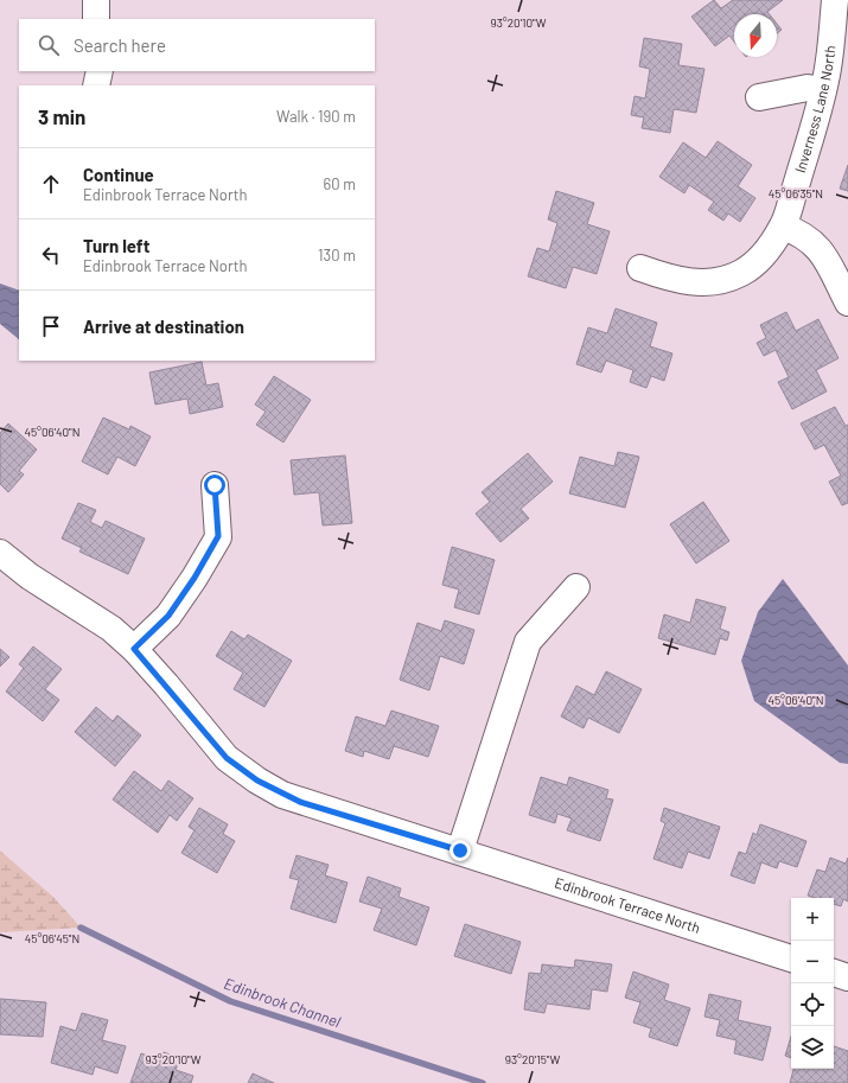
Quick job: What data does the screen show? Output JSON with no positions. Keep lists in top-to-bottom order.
{
  "streets": {
    "street": ["Inverness Lane North", "Edinbrook Terrace North"]
  },
  "water": ["Edinbrook Channel"],
  "north": "bottom",
  "page": {
    "search": "Search here",
    "heading": ["3 min", "Walk · 190 m"],
    "list": [
      ["Continue", "Edinbrook Terrace North", "60 m"],
      ["Turn left", "Edinbrook Terrace North", "130 m"],
      "Arrive at destination"
    ],
    "map_buttons": ["+", "−"]
  },
  "coordinates": [
    "93°20'10\"W",
    "45°06'35\"N",
    "45°06'40\"N",
    "45°06'45\"N",
    "93°20'15\"W"
  ]
}
